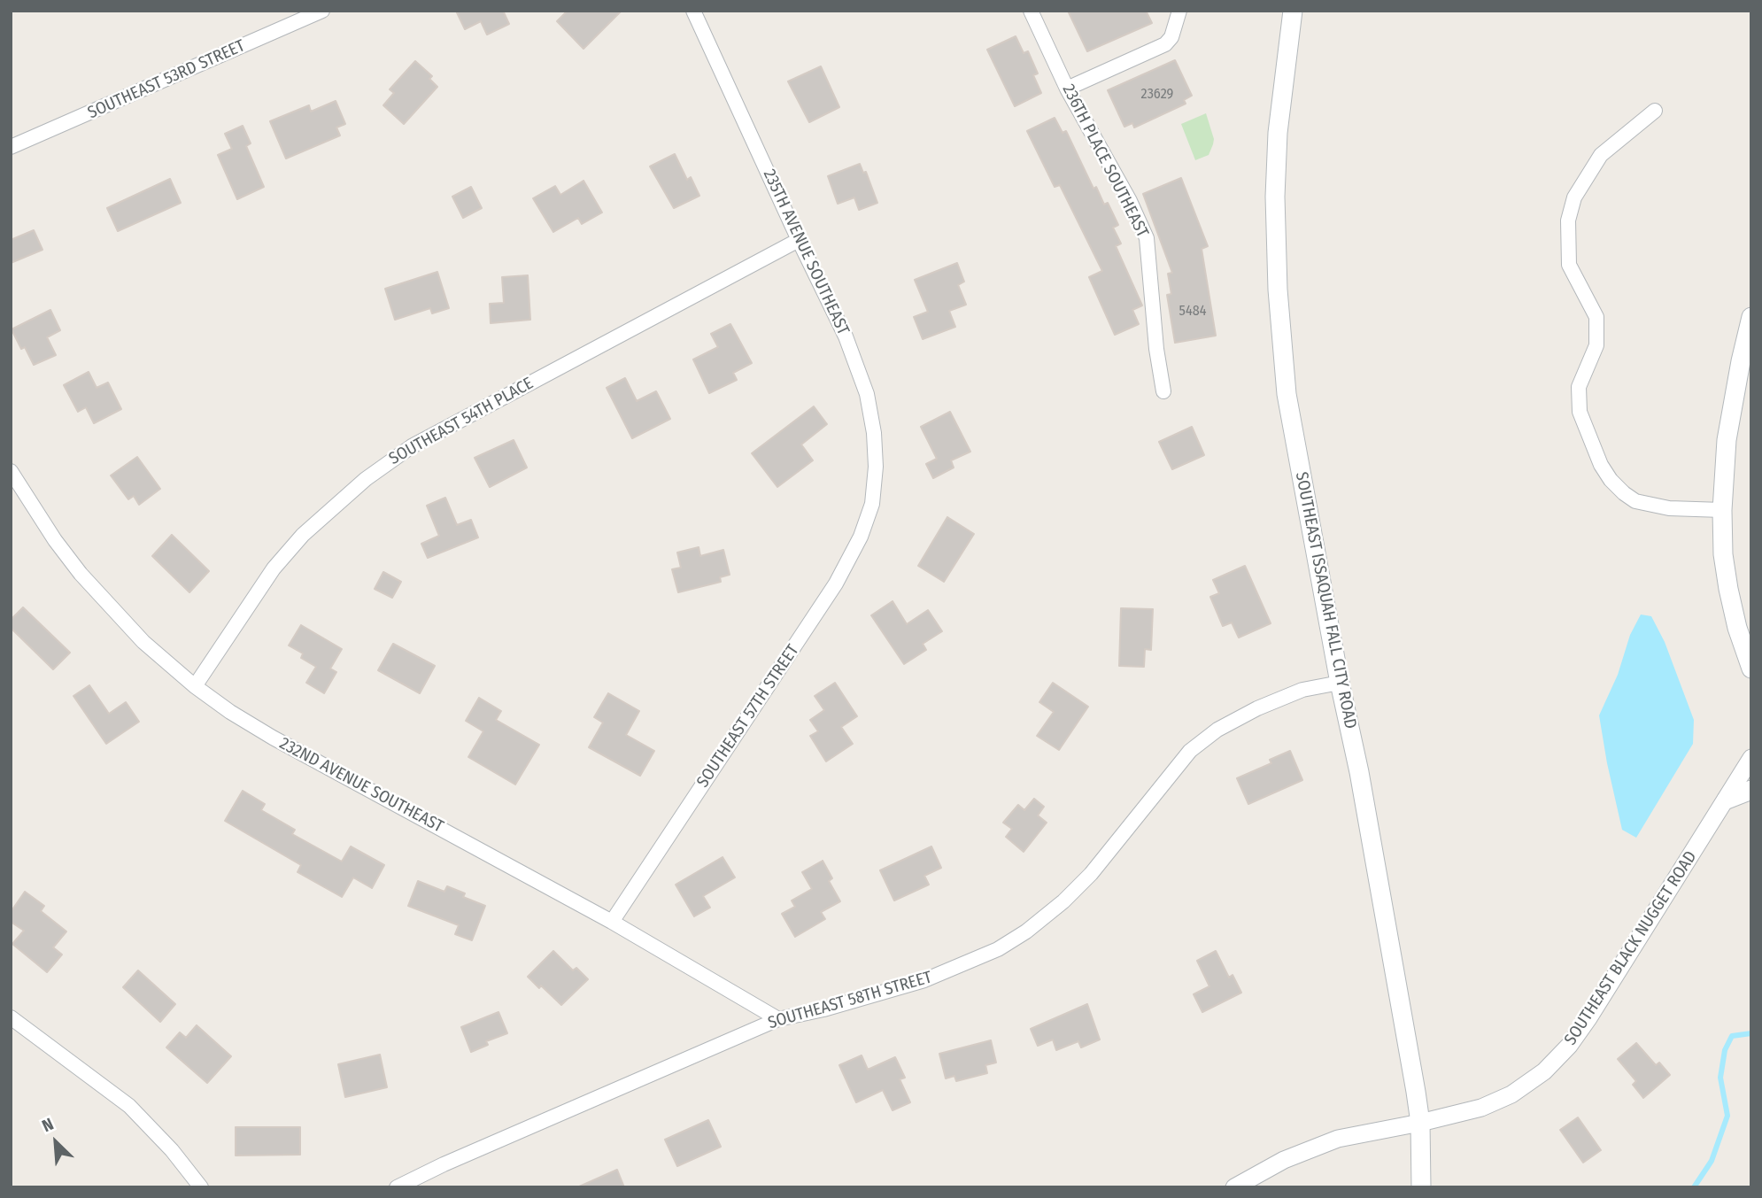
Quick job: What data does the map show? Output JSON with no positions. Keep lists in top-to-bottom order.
{
  "streets": {
    "main road": ["SOUTHEAST ISSAQUAH FALL CITY ROAD"],
    "street": [
      "SOUTHEAST 53RD STREET",
      "236TH PLACE SOUTHEAST",
      "235TH AVENUE SOUTHEAST",
      "SOUTHEAST 54TH PLACE",
      "SOUTHEAST 57TH STREET",
      "232ND AVENUE SOUTHEAST",
      "SOUTHEAST BLACK NUGGET ROAD",
      "SOUTHEAST 58TH STREET"
    ]
  },
  "crossings": [
    ["235TH AVENUE SOUTHEAST", "SOUTHEAST 54TH PLACE"],
    ["235TH AVENUE SOUTHEAST", "SOUTHEAST 57TH STREET"],
    ["SOUTHEAST 54TH PLACE", "232ND AVENUE SOUTHEAST"],
    ["SOUTHEAST ISSAQUAH FALL CITY ROAD", "SOUTHEAST BLACK NUGGET ROAD"],
    ["SOUTHEAST ISSAQUAH FALL CITY ROAD", "SOUTHEAST 58TH STREET"],
    ["SOUTHEAST 57TH STREET", "232ND AVENUE SOUTHEAST"],
    ["232ND AVENUE SOUTHEAST", "SOUTHEAST 58TH STREET"]
  ],
  "house_numbers": ["23629", "5484"],
  "north": "top left"
}
